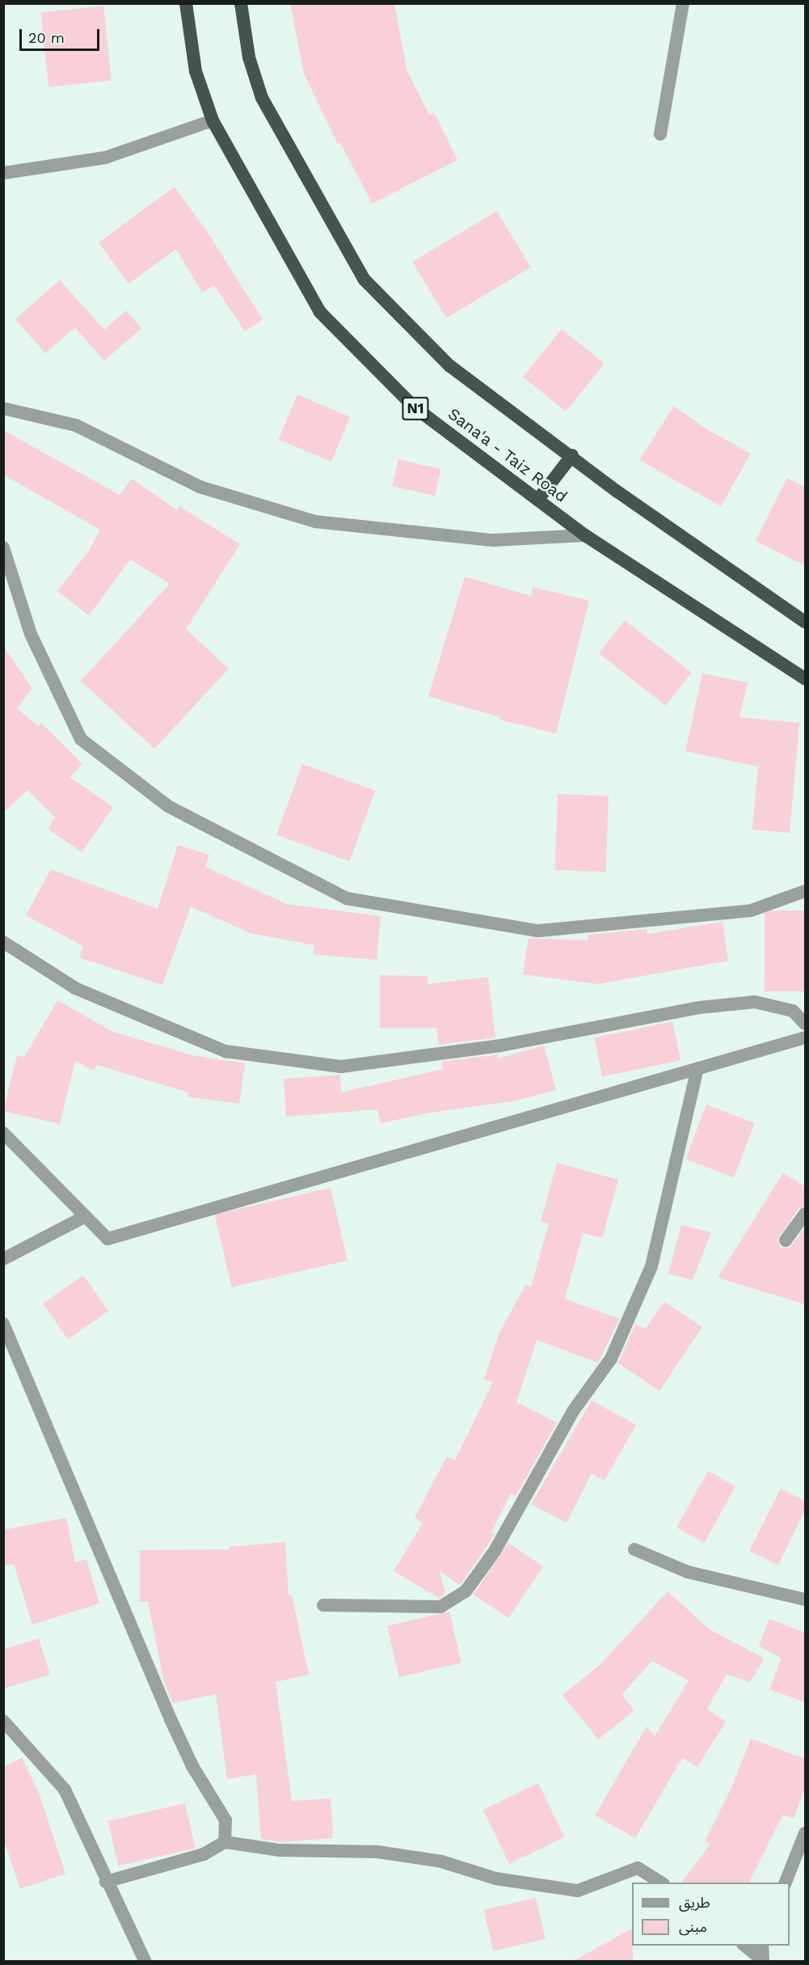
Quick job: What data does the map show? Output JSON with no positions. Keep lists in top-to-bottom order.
{
  "streets": {
    "highway": ["N1", "Sana'a - Taiz Road"]
  },
  "legend": ["طريق", "مبنى"],
  "scale_bar": "20 m"
}
